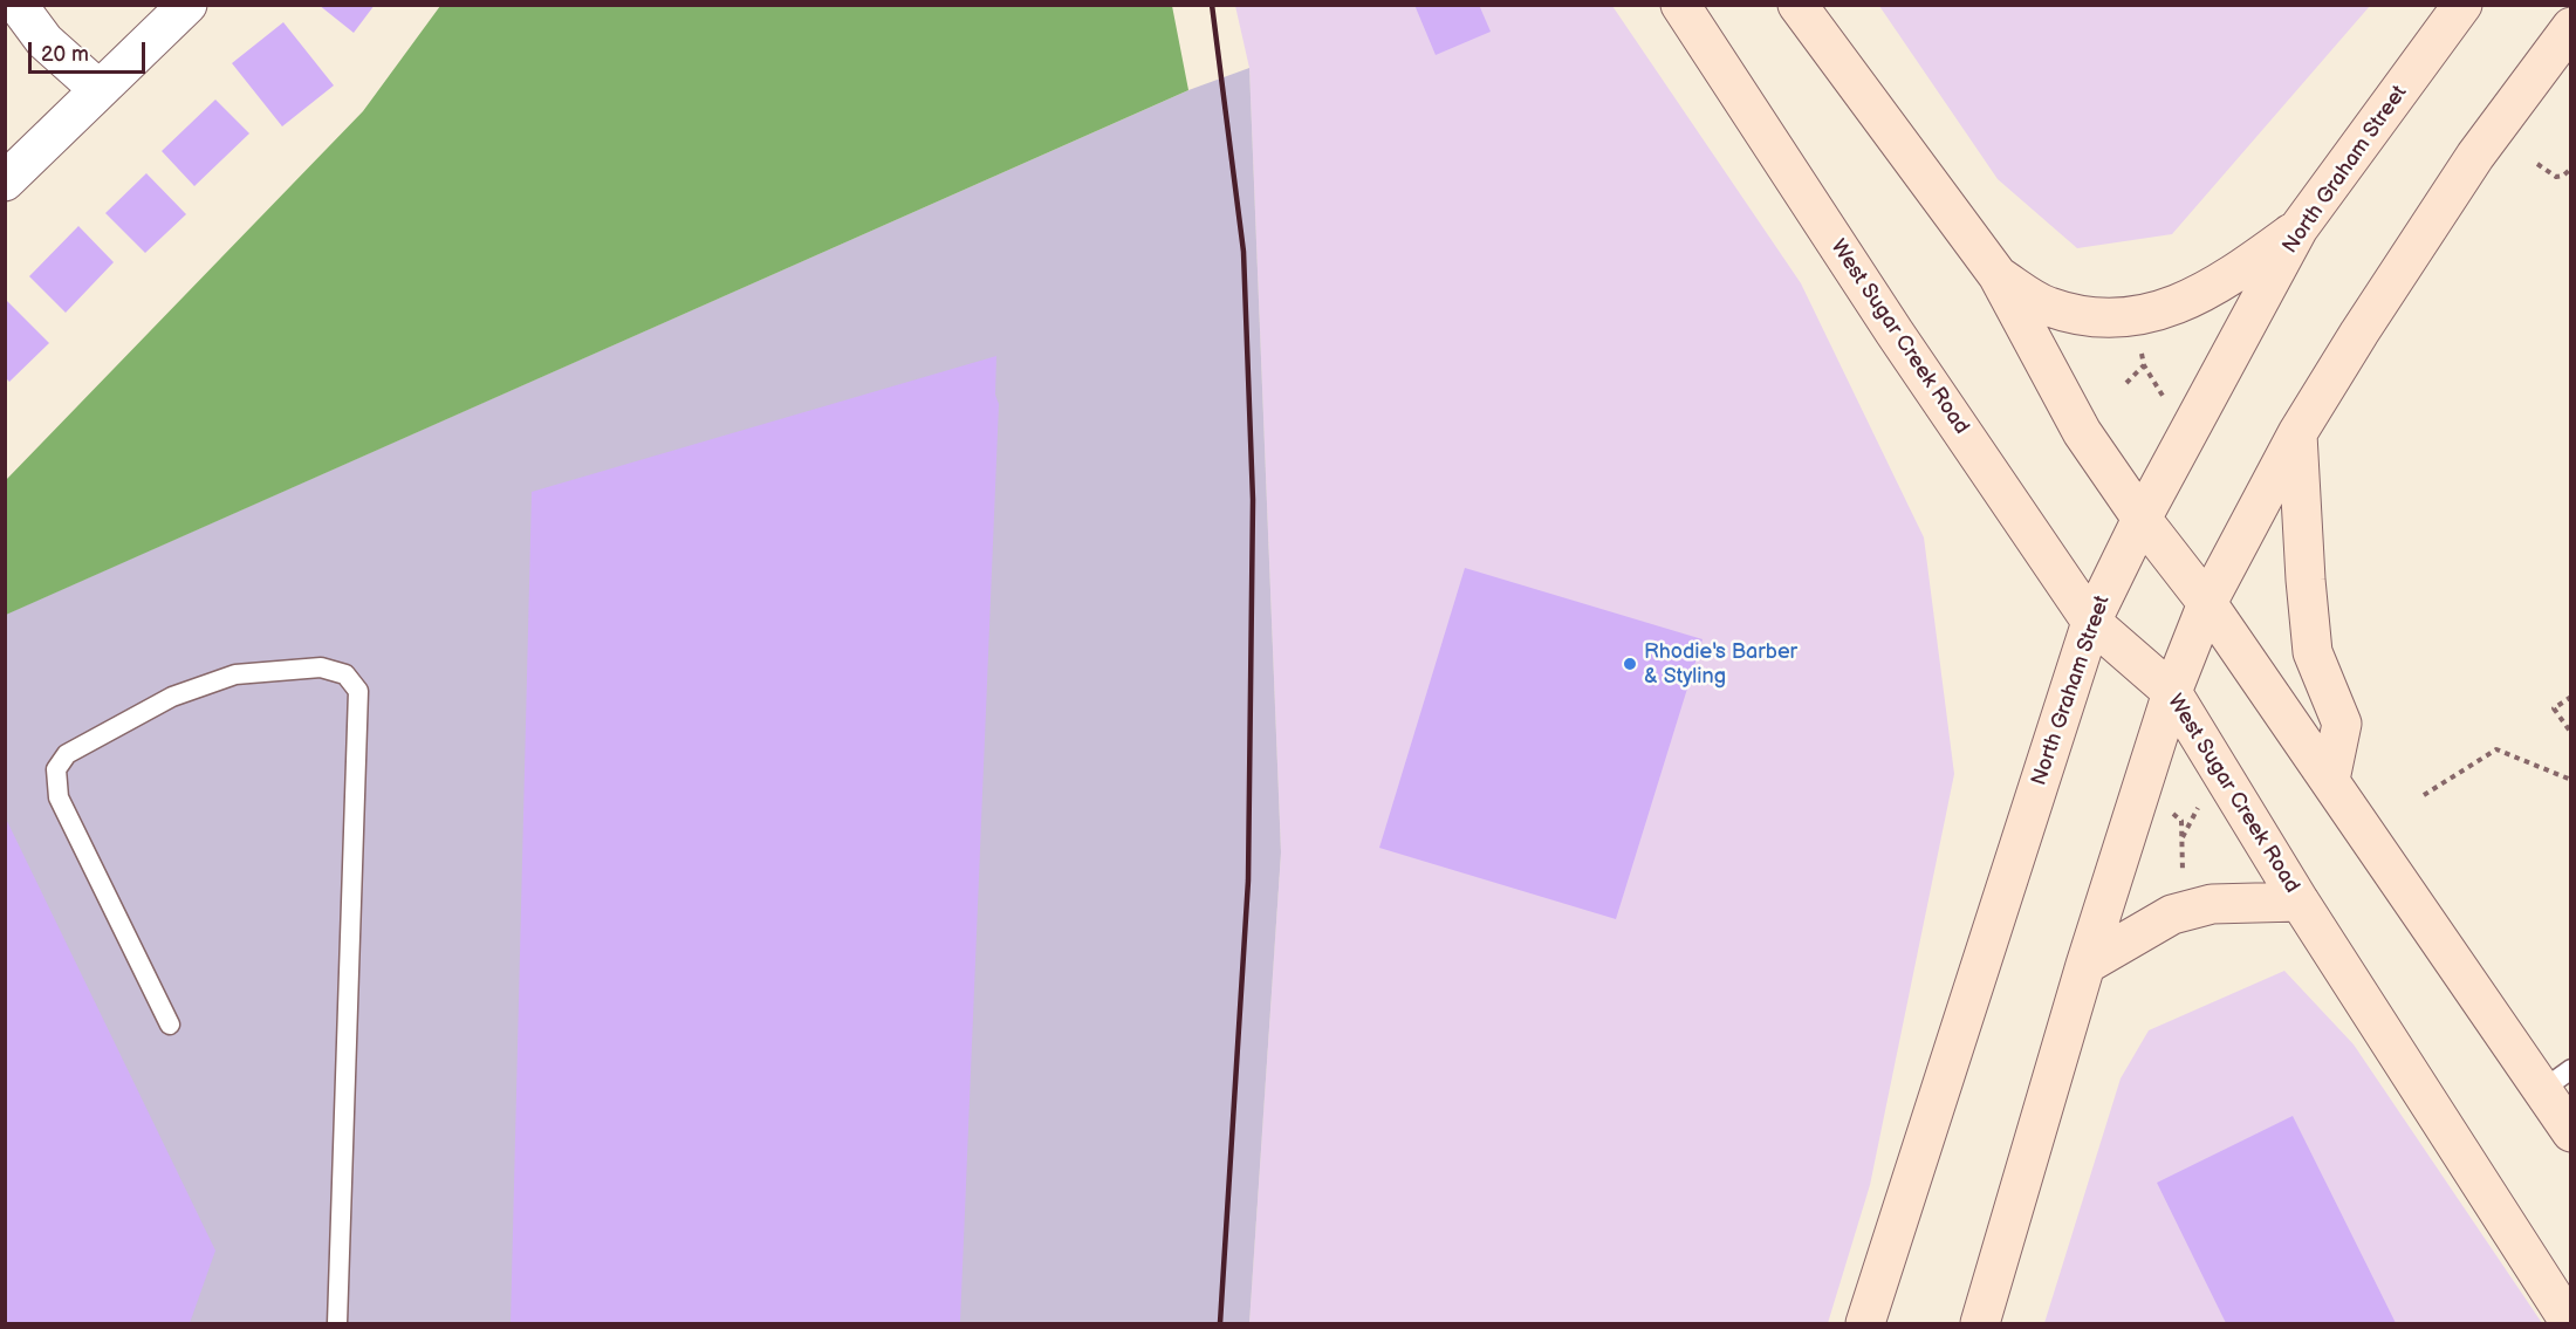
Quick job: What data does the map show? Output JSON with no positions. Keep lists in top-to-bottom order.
{
  "streets": {
    "main road": ["North Graham Street", "West Sugar Creek Road"]
  },
  "crossings": [
    ["North Graham Street", "West Sugar Creek Road"]
  ],
  "places": ["Rhodie's Barber & Styling"],
  "scale_bar": "20 m"
}
